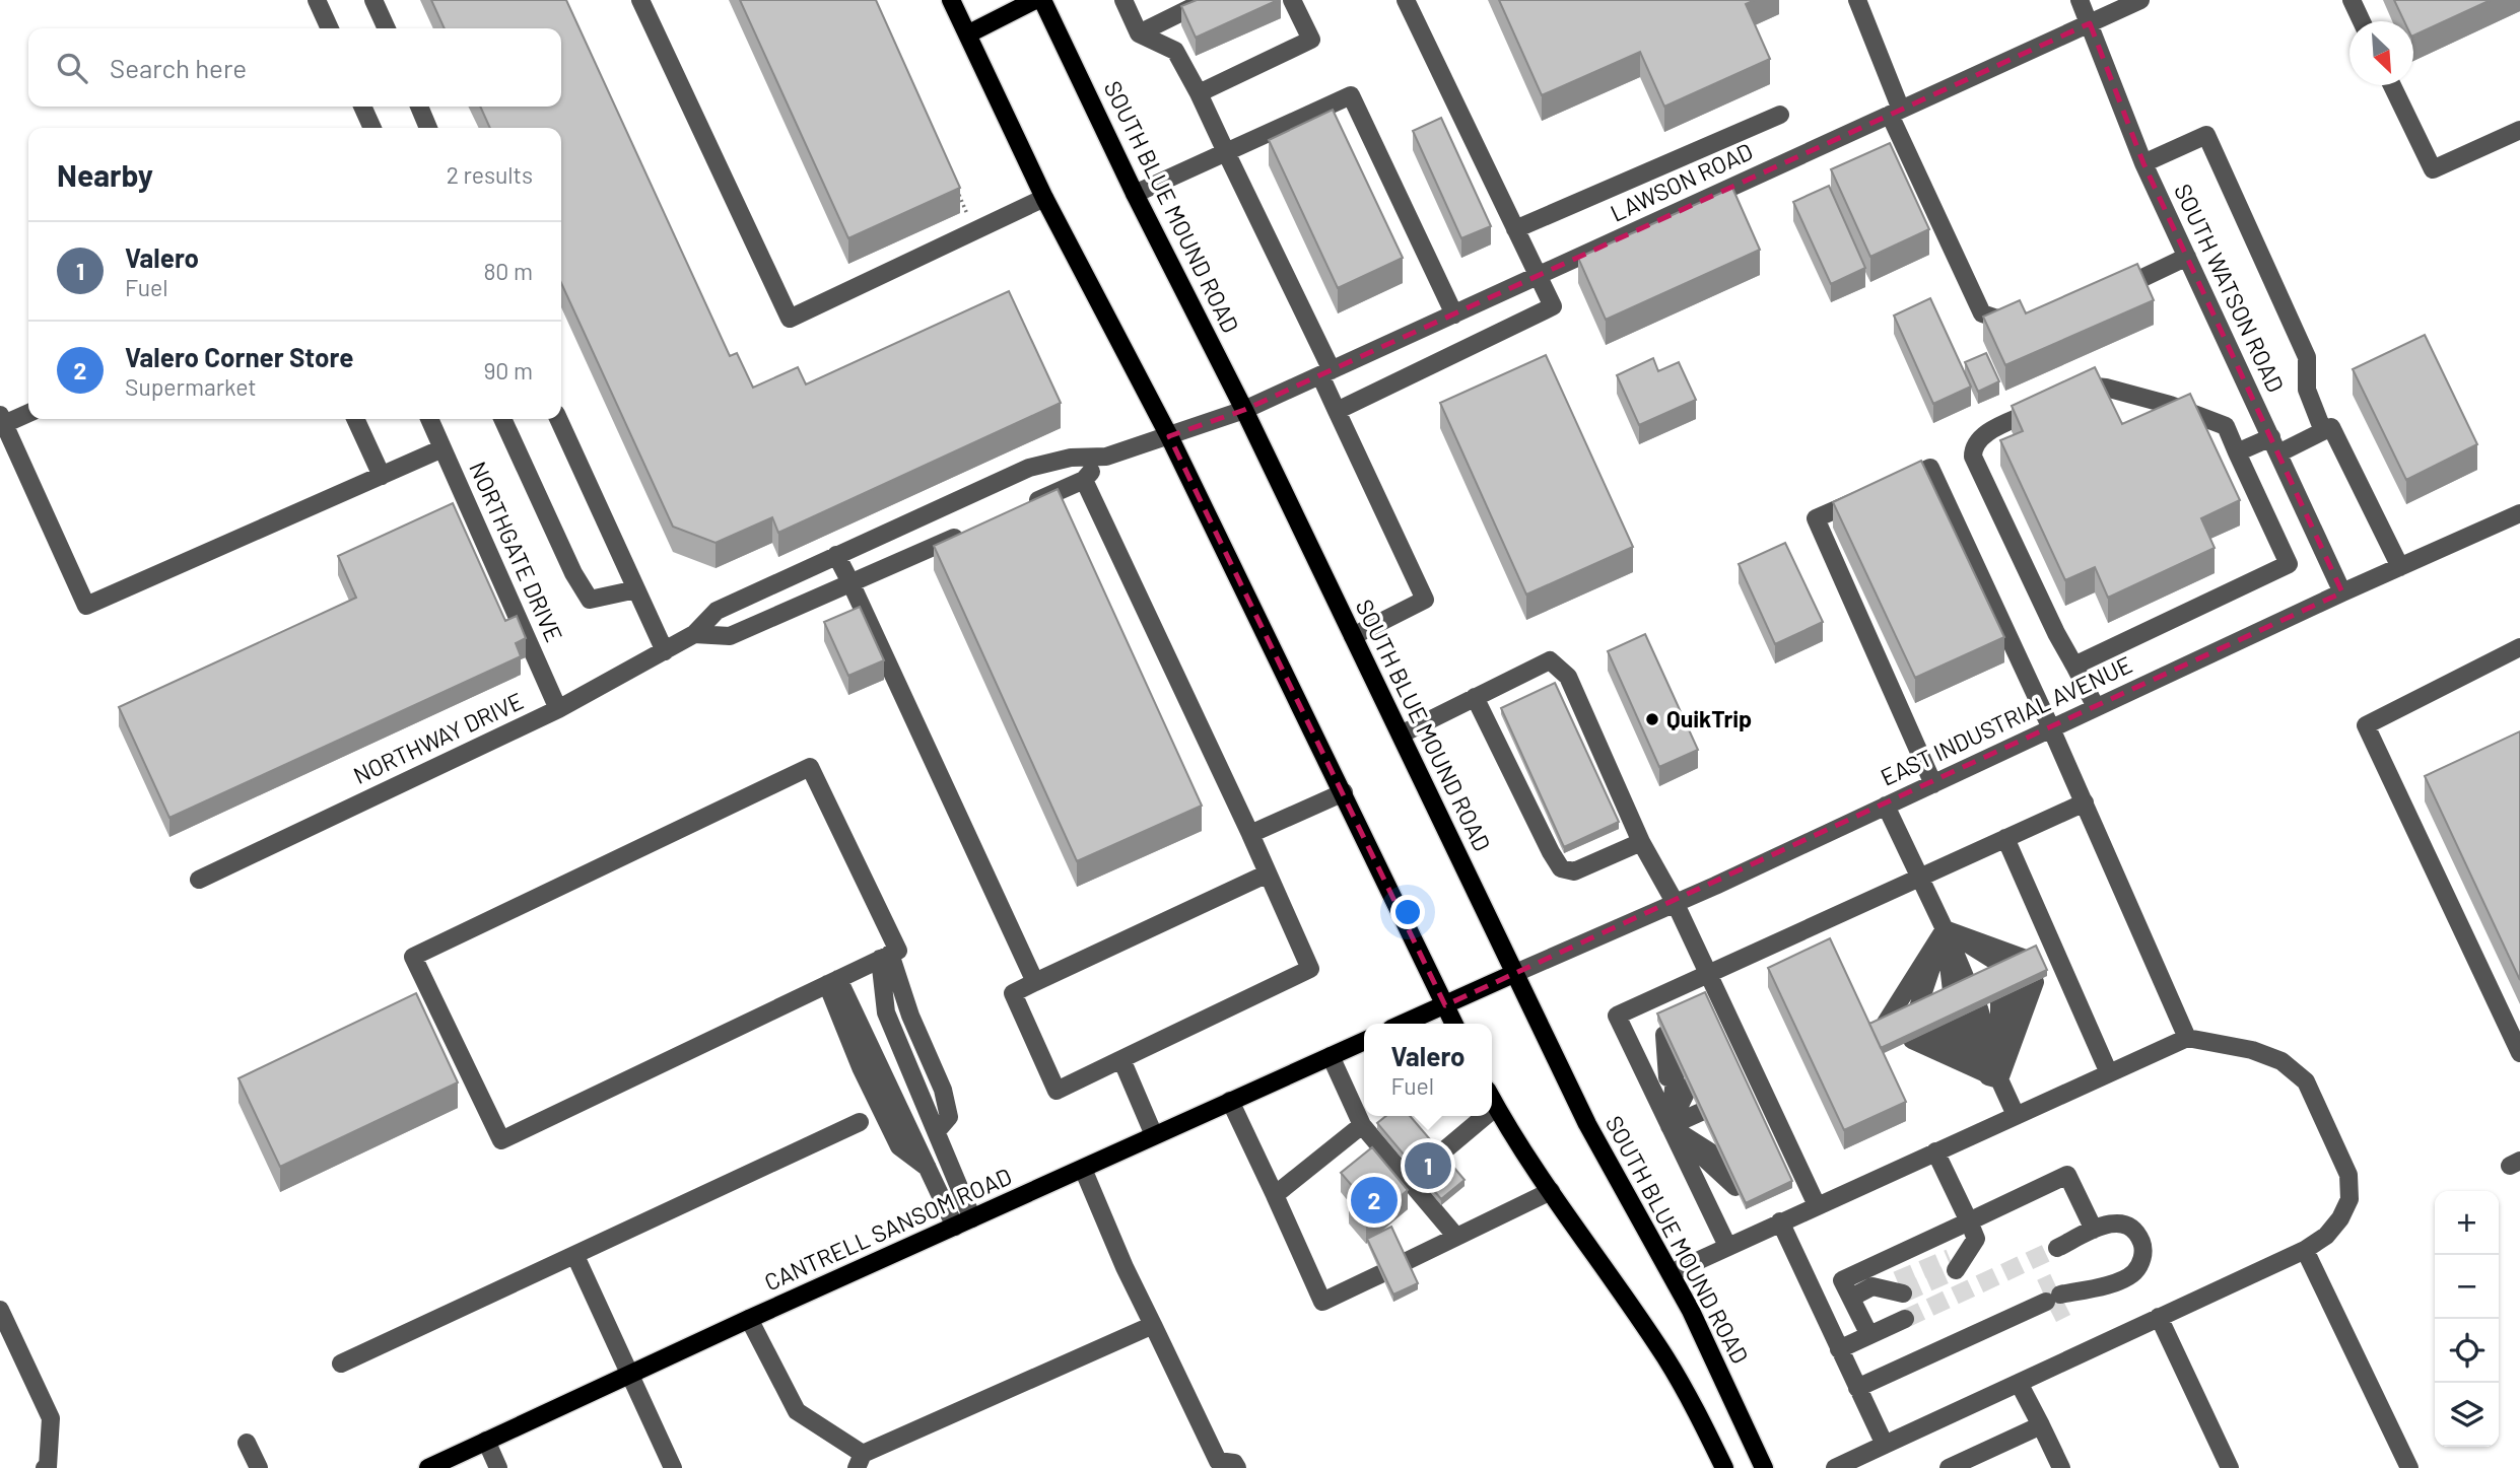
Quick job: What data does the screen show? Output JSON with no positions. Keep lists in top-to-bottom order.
{
  "streets": {
    "main road": ["SOUTH BLUE MOUND ROAD", "CANTRELL SANSOM ROAD"],
    "street": [
      "LAWSON ROAD",
      "SOUTH WATSON ROAD",
      "NORTHGATE DRIVE",
      "EAST INDUSTRIAL AVENUE",
      "NORTHWAY DRIVE"
    ]
  },
  "crossings": [
    ["LAWSON ROAD", "SOUTH BLUE MOUND ROAD"],
    ["LAWSON ROAD", "SOUTH WATSON ROAD"],
    ["LAWSON ROAD", "NORTHWAY DRIVE"],
    ["SOUTH BLUE MOUND ROAD", "EAST INDUSTRIAL AVENUE"],
    ["SOUTH BLUE MOUND ROAD", "NORTHWAY DRIVE"],
    ["SOUTH WATSON ROAD", "EAST INDUSTRIAL AVENUE"],
    ["NORTHGATE DRIVE", "NORTHWAY DRIVE"]
  ],
  "places": ["QuikTrip"],
  "north": "bottom right",
  "page": {
    "search": "Search here",
    "heading": ["Nearby", "2 results"],
    "list": [
      {
        "mark": "1",
        "name": "Valero",
        "note": "Fuel",
        "value": "80 m"
      },
      {
        "mark": "2",
        "name": "Valero Corner Store",
        "note": "Supermarket",
        "value": "90 m"
      }
    ],
    "popup": ["Valero", "Fuel"],
    "pins": ["1", "2"],
    "map_buttons": ["+", "−"]
  }
}
